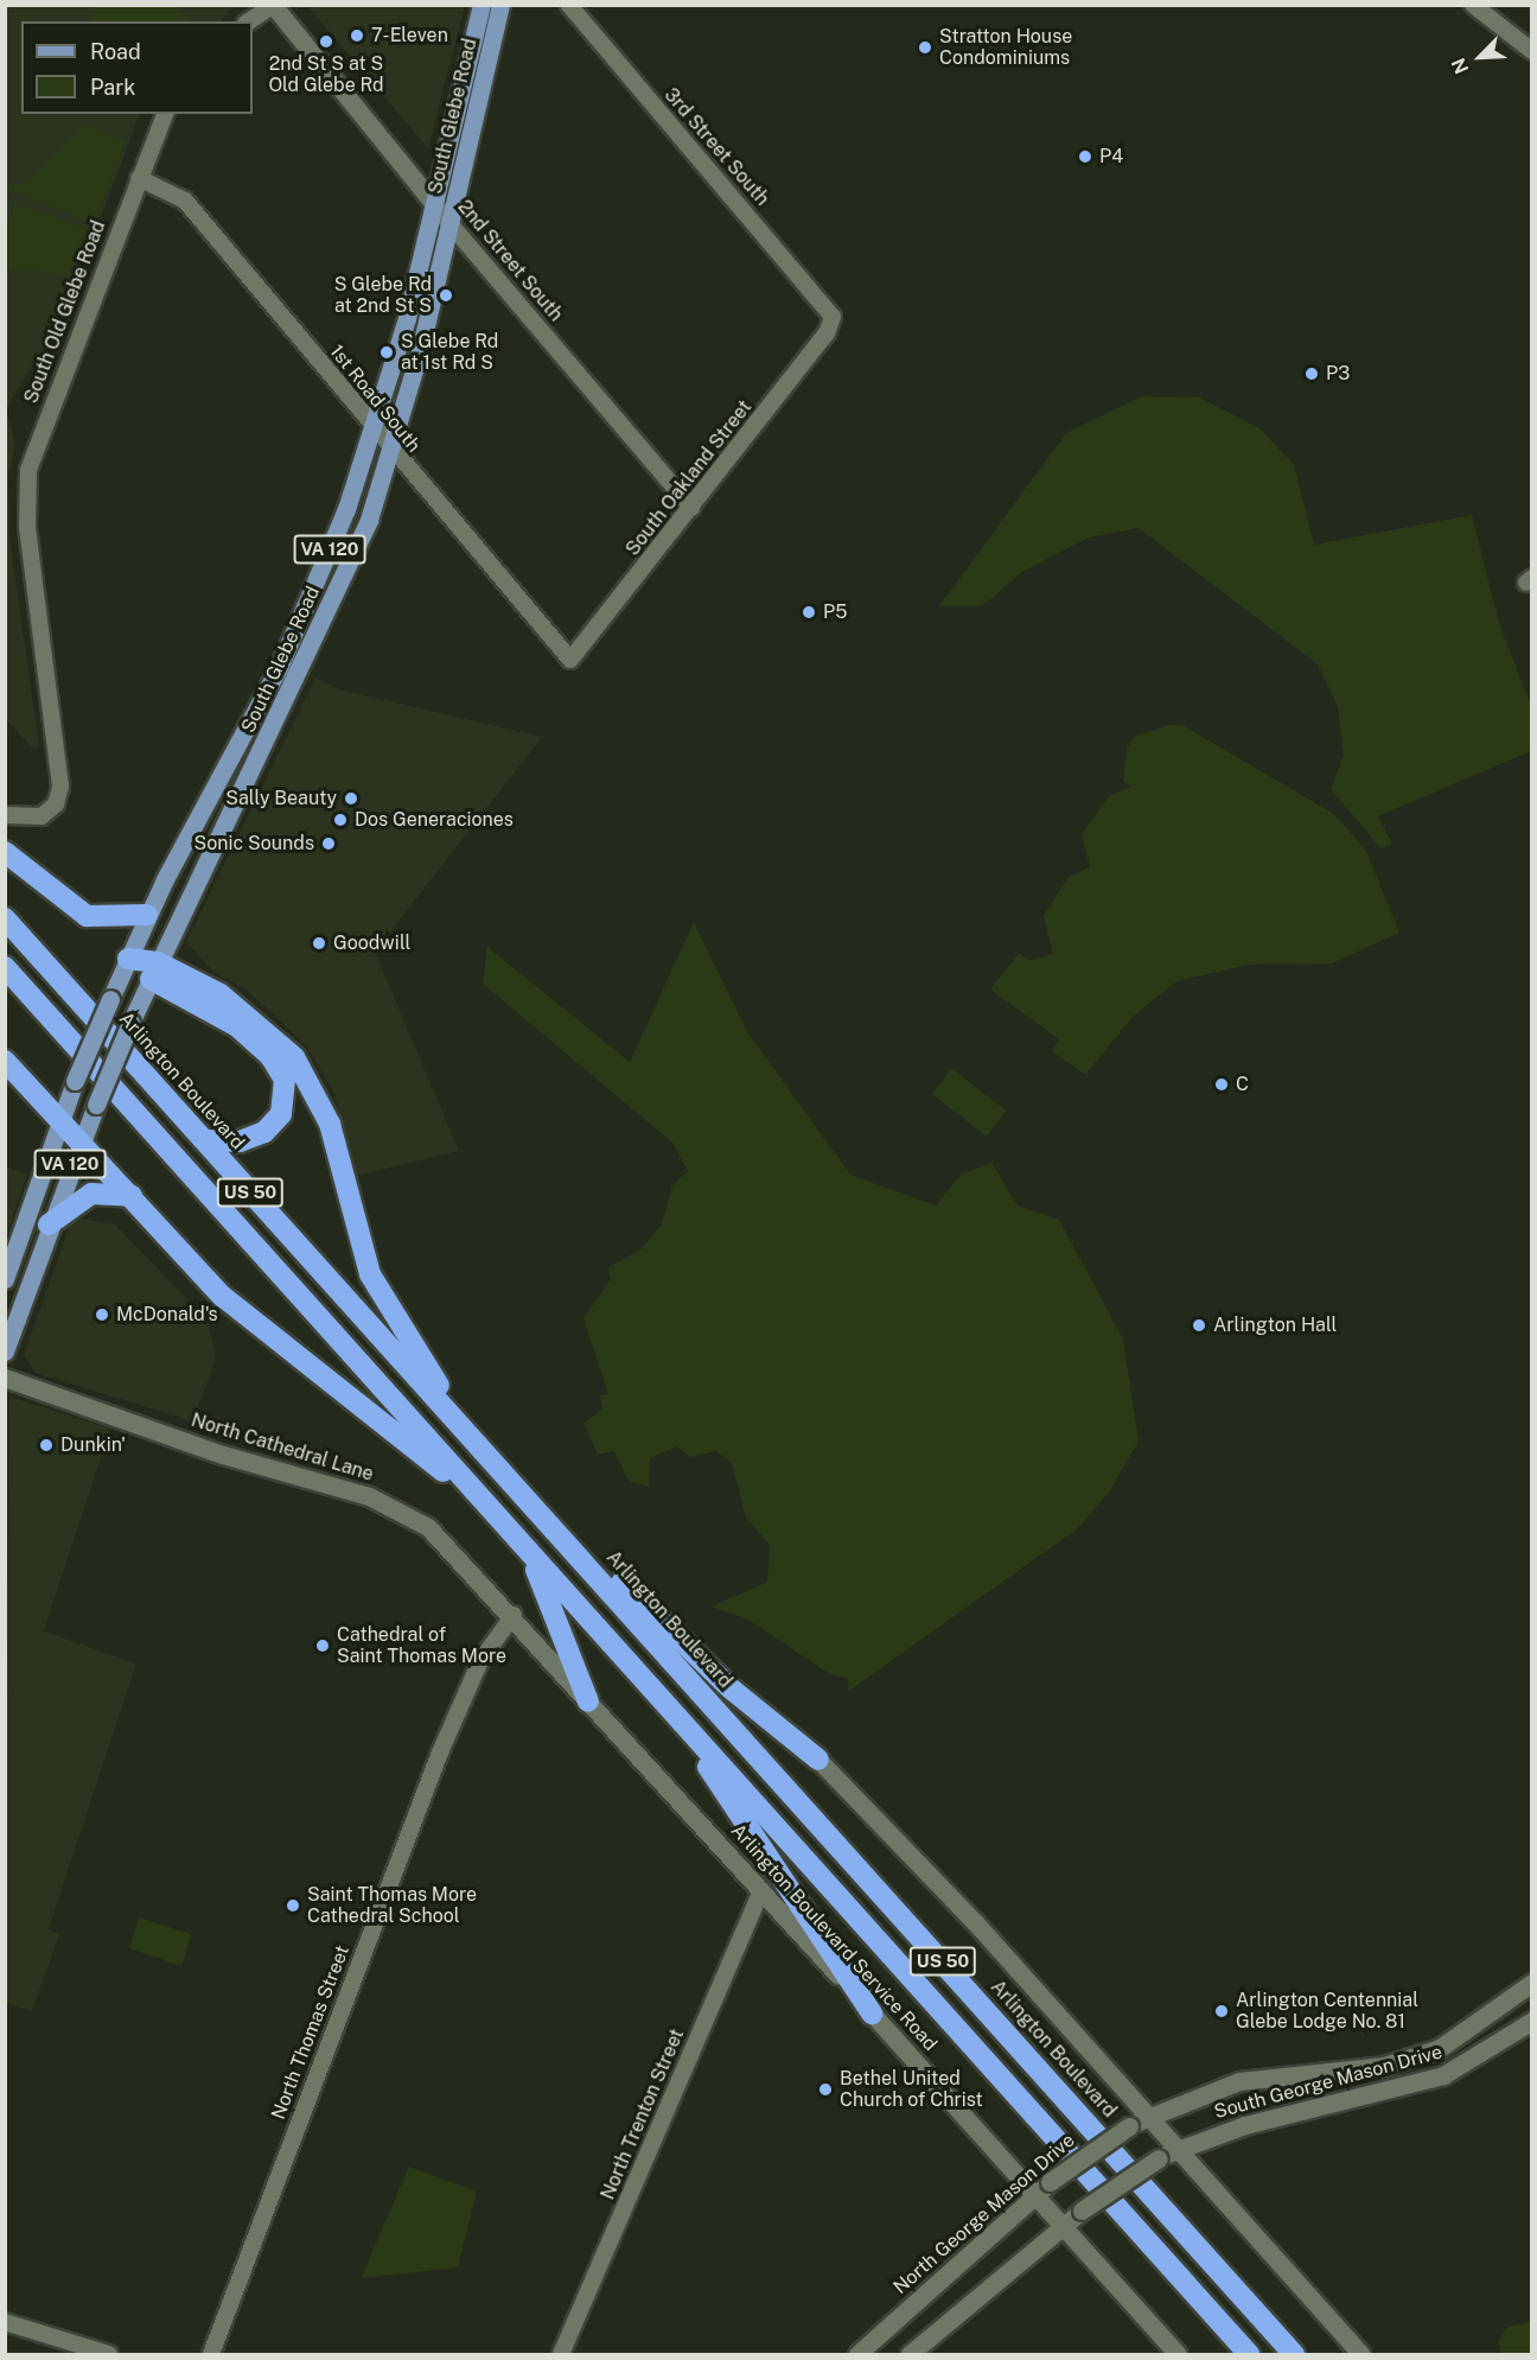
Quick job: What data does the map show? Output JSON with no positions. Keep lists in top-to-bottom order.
{
  "streets": {
    "highway": ["Arlington Boulevard", "US 50"],
    "main road": [
      "South Glebe Road",
      "2nd Street South",
      "VA 120",
      "North Cathedral Lane",
      "Arlington Boulevard Service Road",
      "South George Mason Drive",
      "North George Mason Drive"
    ],
    "street": [
      "3rd Street South",
      "South Old Glebe Road",
      "1st Road South",
      "South Oakland Street",
      "North Thomas Street",
      "North Trenton Street"
    ]
  },
  "crossings": [
    ["South Glebe Road", "2nd Street South"],
    ["South Glebe Road", "1st Road South"],
    ["South Glebe Road", "VA 120"],
    ["3rd Street South", "South Oakland Street"],
    ["2nd Street South", "South Oakland Street"],
    ["South Old Glebe Road", "1st Road South"],
    ["1st Road South", "South Oakland Street"],
    ["North Cathedral Lane", "Arlington Boulevard Service Road"],
    ["North Cathedral Lane", "North Thomas Street"],
    ["Arlington Boulevard Service Road", "North Thomas Street"],
    ["Arlington Boulevard Service Road", "South George Mason Drive"],
    ["Arlington Boulevard Service Road", "North Trenton Street"],
    ["Arlington Boulevard Service Road", "North George Mason Drive"],
    ["South George Mason Drive", "North George Mason Drive"]
  ],
  "places": [
    "7-Eleven",
    "2nd St S at S Old Glebe Rd",
    "Stratton House Condominiums",
    "P4",
    "S Glebe Rd at 2nd St S",
    "S Glebe Rd at 1st Rd S",
    "P3",
    "P5",
    "Sally Beauty",
    "Dos Generaciones",
    "Sonic Sounds",
    "Goodwill",
    "C",
    "McDonald's",
    "Arlington Hall",
    "Dunkin'",
    "Cathedral of Saint Thomas More",
    "Saint Thomas More Cathedral School",
    "Arlington Centennial Glebe Lodge No. 81",
    "Bethel United Church of Christ"
  ],
  "legend": ["Road", "Park"],
  "north": "bottom left"
}
